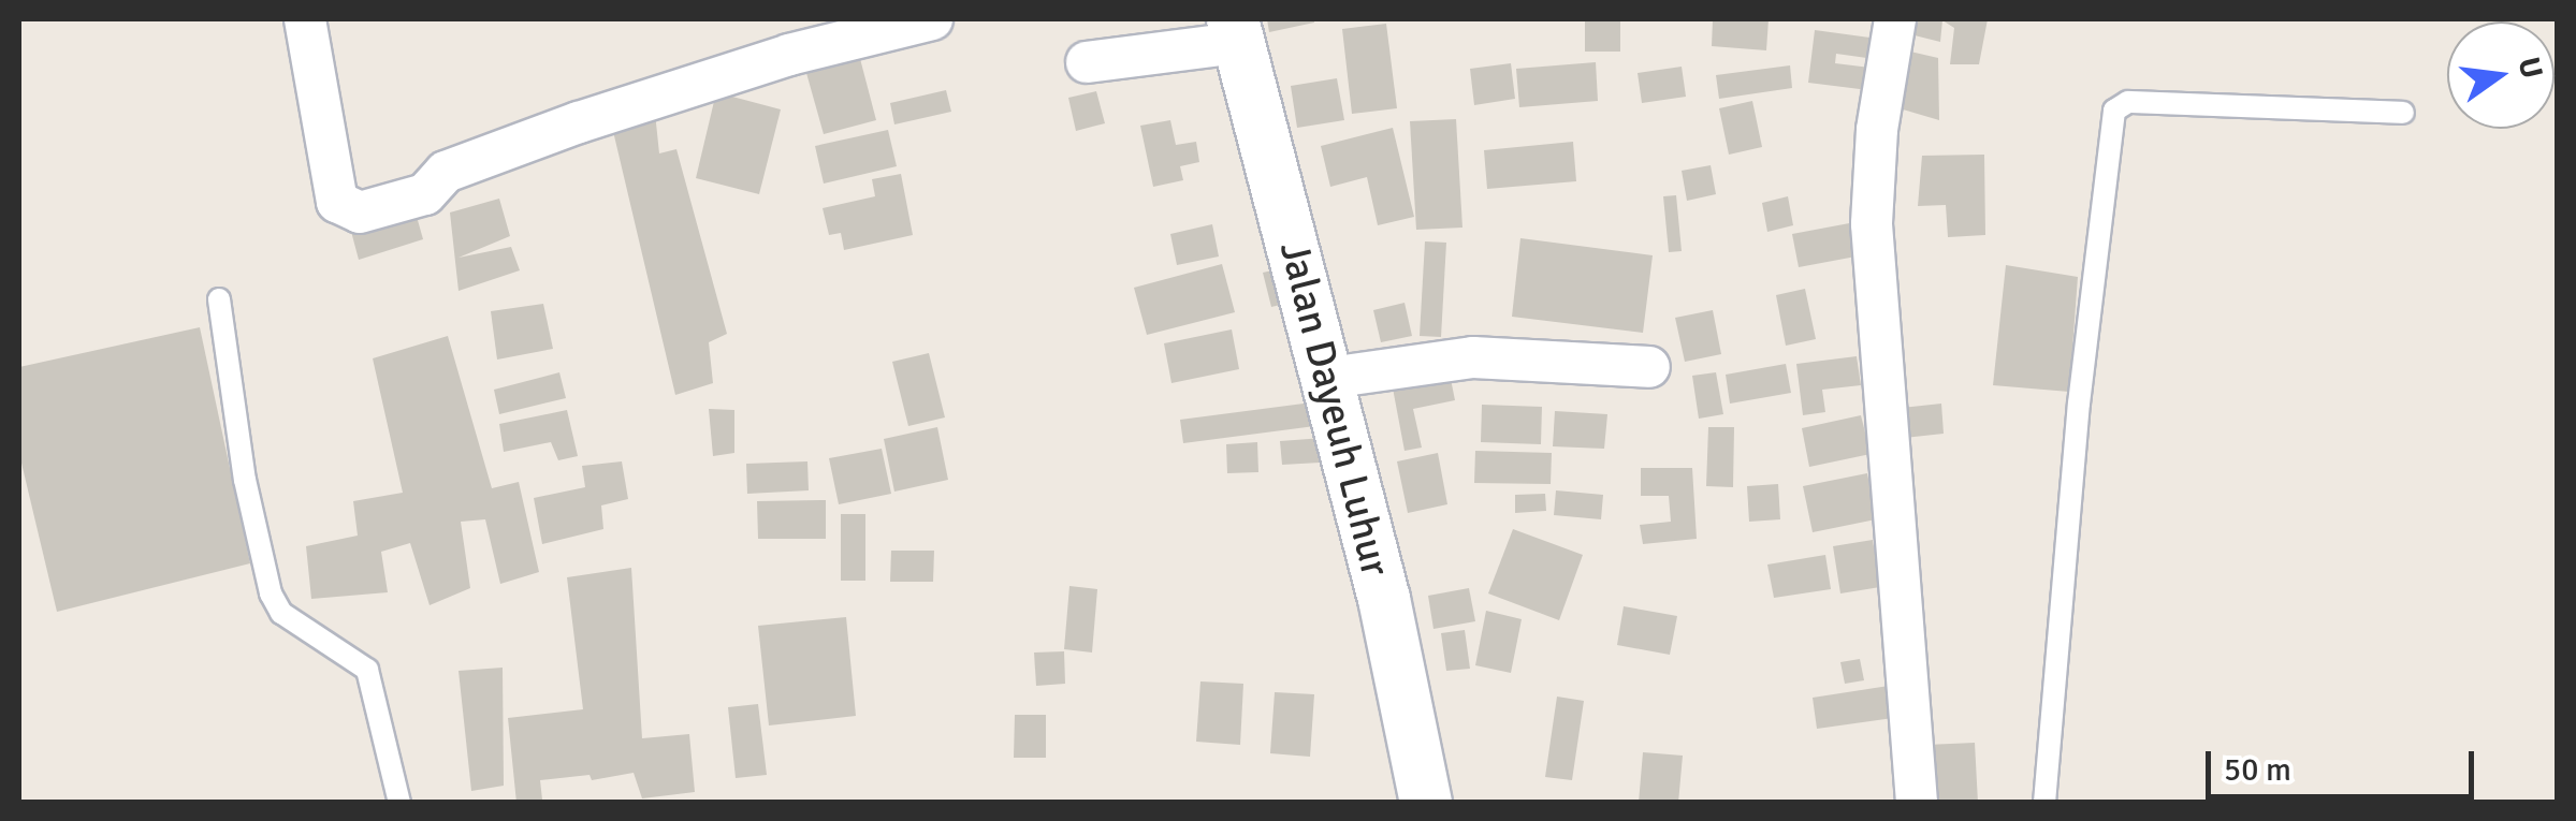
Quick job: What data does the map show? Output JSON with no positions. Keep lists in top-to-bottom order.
{
  "streets": {
    "street": ["Jalan Dayeuh Luhur"]
  },
  "scale_bar": "50 m",
  "north": "right"
}
